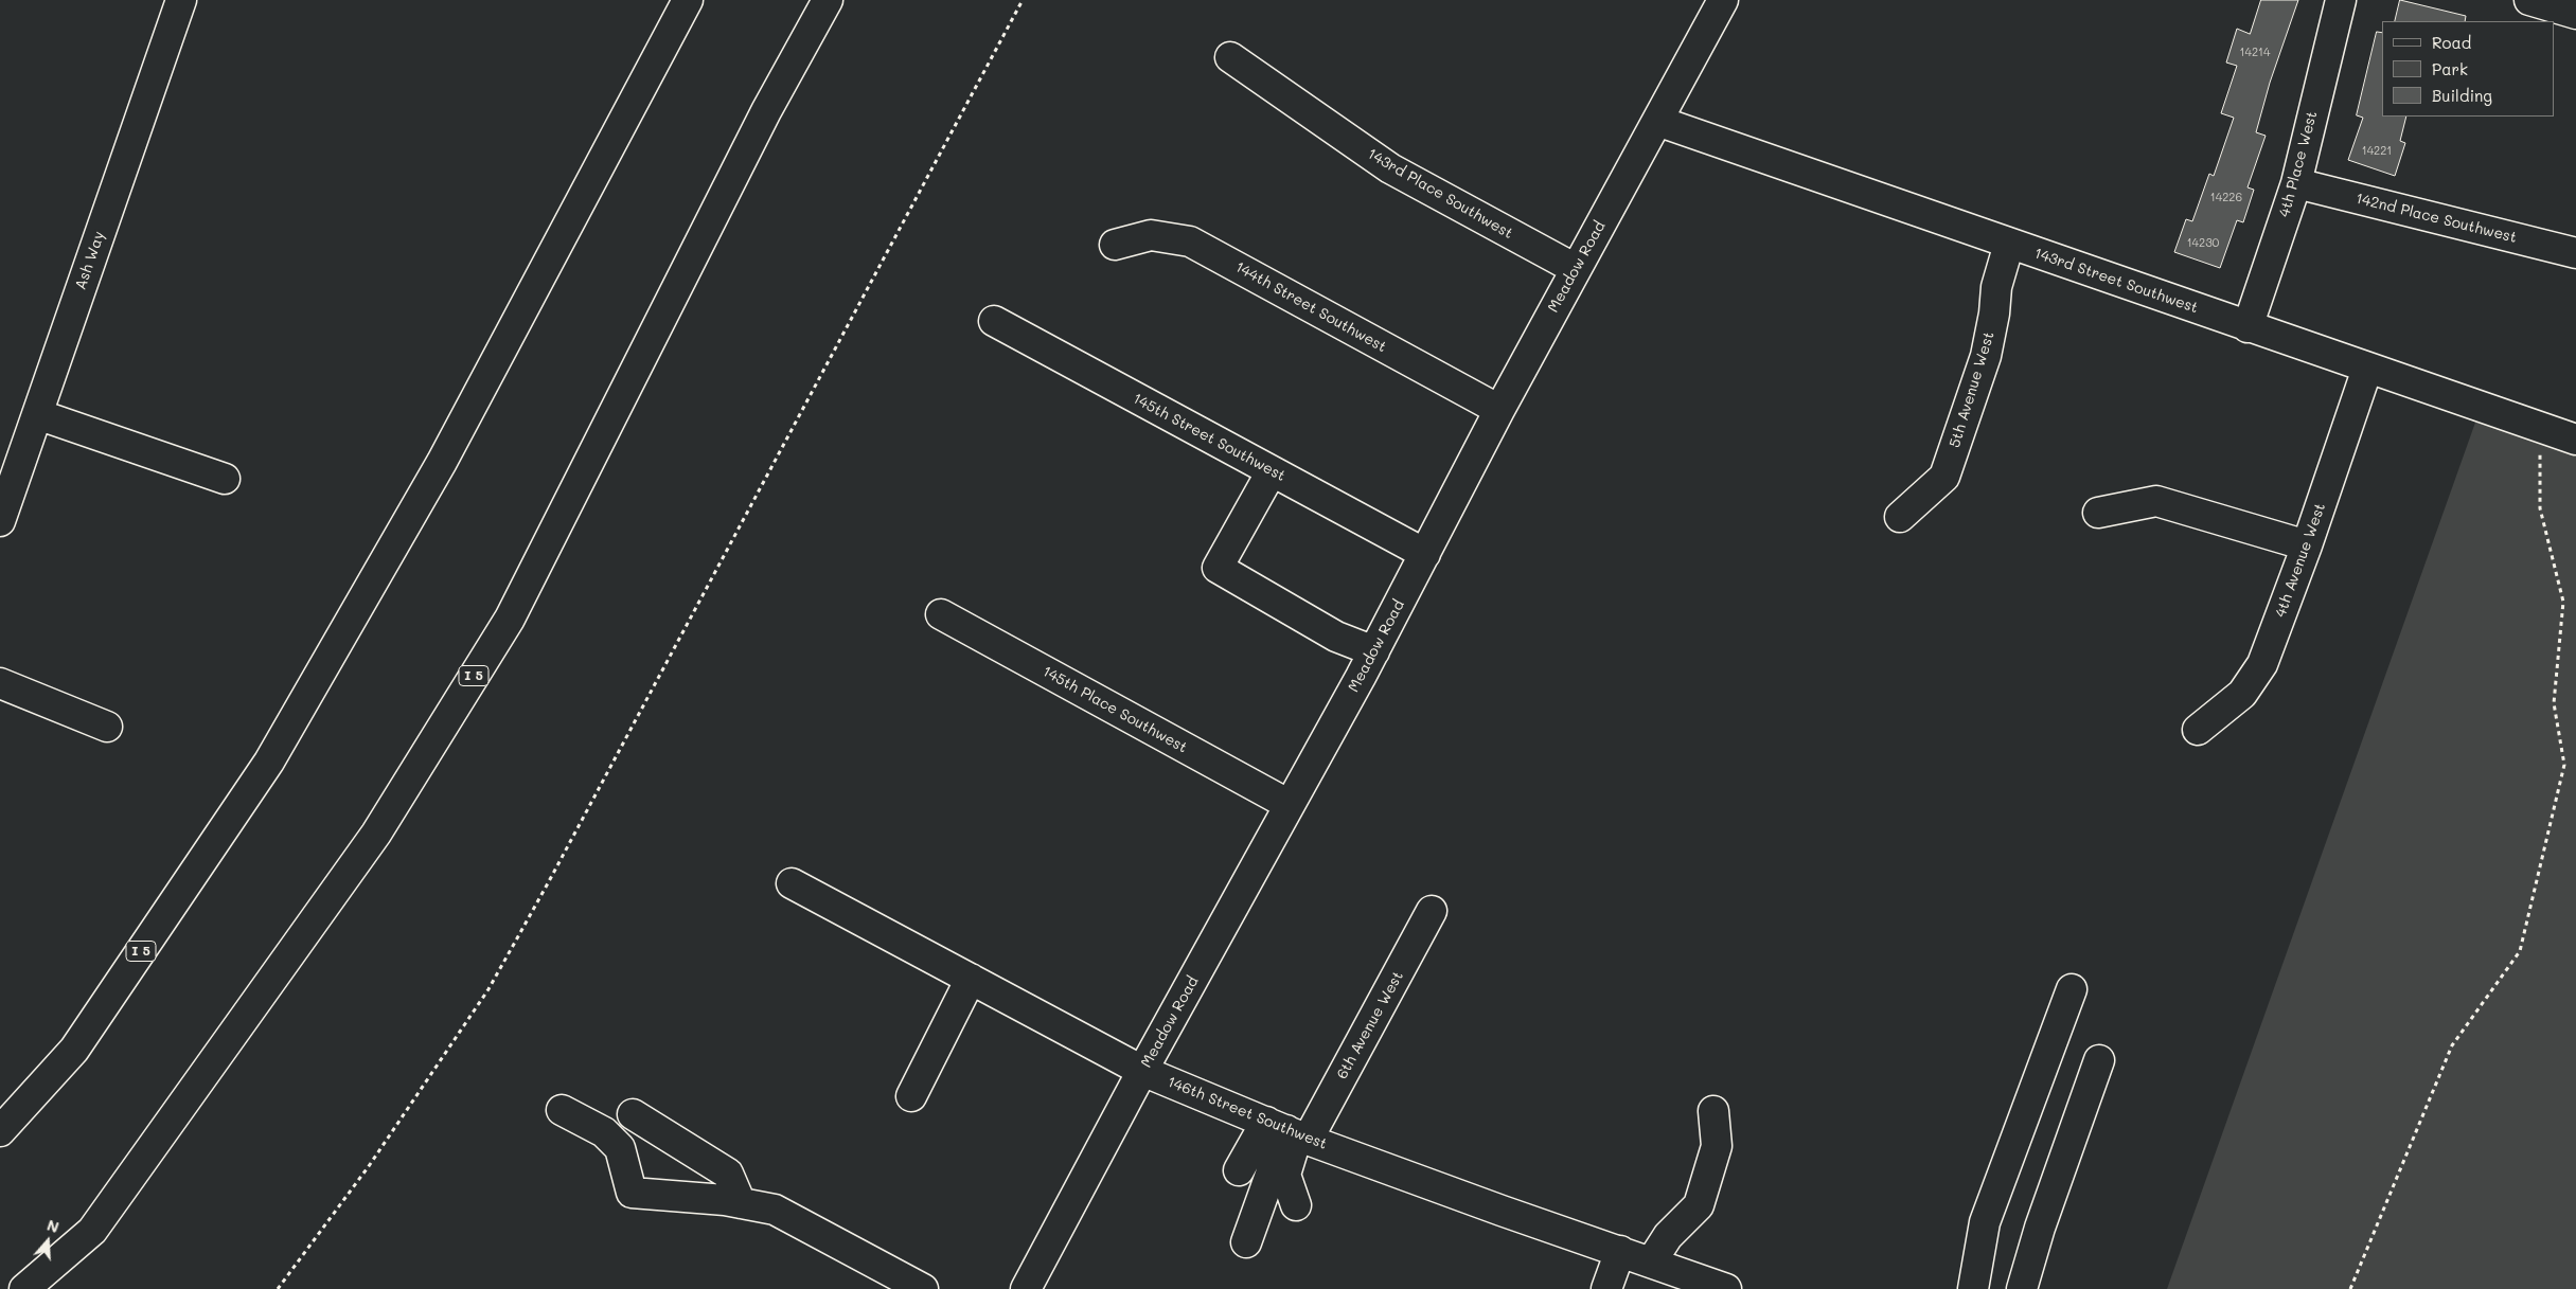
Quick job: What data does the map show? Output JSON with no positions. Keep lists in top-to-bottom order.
{
  "streets": {
    "main road": [
      "4th Place West",
      "143rd Place Southwest",
      "142nd Place Southwest",
      "Ash Way",
      "Meadow Road",
      "143rd Street Southwest",
      "144th Street Southwest",
      "5th Avenue West",
      "145th Street Southwest",
      "4th Avenue West",
      "I 5",
      "145th Place Southwest",
      "6th Avenue West",
      "146th Street Southwest"
    ]
  },
  "crossings": [
    ["4th Place West", "142nd Place Southwest"],
    ["4th Place West", "143rd Street Southwest"],
    ["143rd Place Southwest", "Meadow Road"],
    ["Meadow Road", "143rd Street Southwest"],
    ["Meadow Road", "144th Street Southwest"],
    ["Meadow Road", "145th Street Southwest"],
    ["Meadow Road", "145th Place Southwest"],
    ["Meadow Road", "146th Street Southwest"],
    ["143rd Street Southwest", "5th Avenue West"],
    ["143rd Street Southwest", "4th Avenue West"],
    ["6th Avenue West", "146th Street Southwest"]
  ],
  "house_numbers": [
    "14214",
    "14221",
    "14226",
    "14230"
  ],
  "legend": ["Road", "Park", "Building"],
  "north": "top"
}
